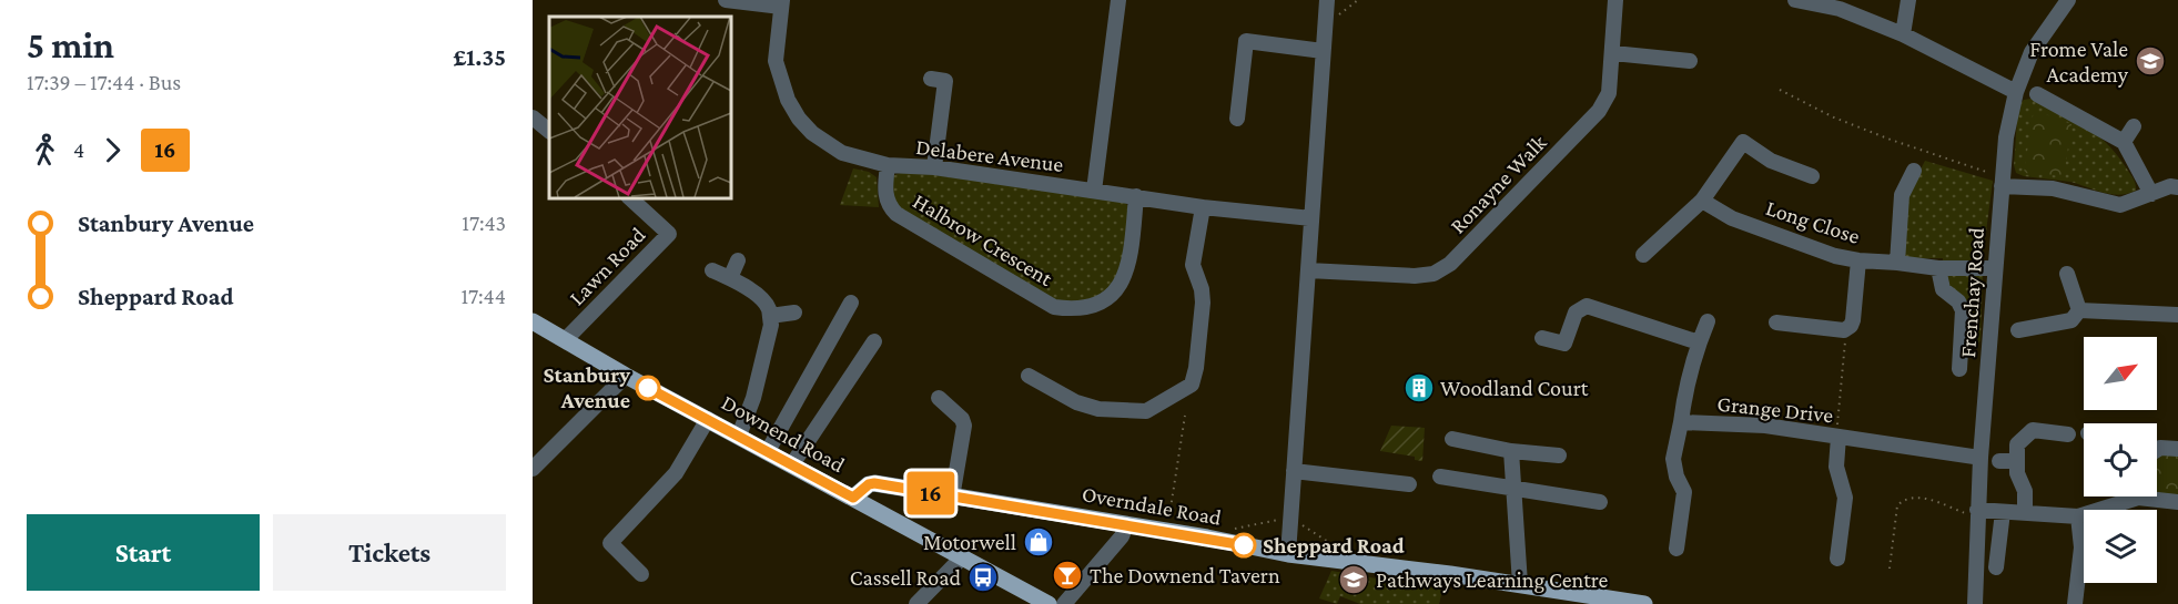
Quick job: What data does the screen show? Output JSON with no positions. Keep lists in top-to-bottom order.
{
  "streets": {
    "main road": ["Downend Road", "Overndale Road"],
    "street": [
      "Delabere Avenue",
      "Ronayne Walk",
      "Long Close",
      "Halbrow Crescent",
      "Lawn Road",
      "Frenchay Road",
      "Grange Drive"
    ]
  },
  "crossings": [
    ["Delabere Avenue", "Halbrow Crescent"],
    ["Long Close", "Frenchay Road"],
    ["Lawn Road", "Downend Road"],
    ["Frenchay Road", "Grange Drive"],
    ["Downend Road", "Overndale Road"]
  ],
  "places": {
    "school or university": ["Frome Vale Academy", "Pathways Learning Centre"],
    "other": ["Stanbury Avenue", "Sheppard Road"],
    "building": ["Woodland Court"],
    "shop": ["Motorwell"],
    "bar": ["The Downend Tavern"],
    "bus stop": ["Cassell Road"]
  },
  "lines": ["bus line 16"],
  "north": "top right",
  "page": {
    "heading": ["5 min", "17:39 – 17:44 · Bus", "£1.35"],
    "on_map": "16",
    "legs": ["4", "16"],
    "list": [
      {
        "name": "Stanbury Avenue",
        "value": "17:43"
      },
      {
        "name": "Sheppard Road",
        "value": "17:44"
      }
    ],
    "buttons": ["Start", "Tickets"]
  }
}
